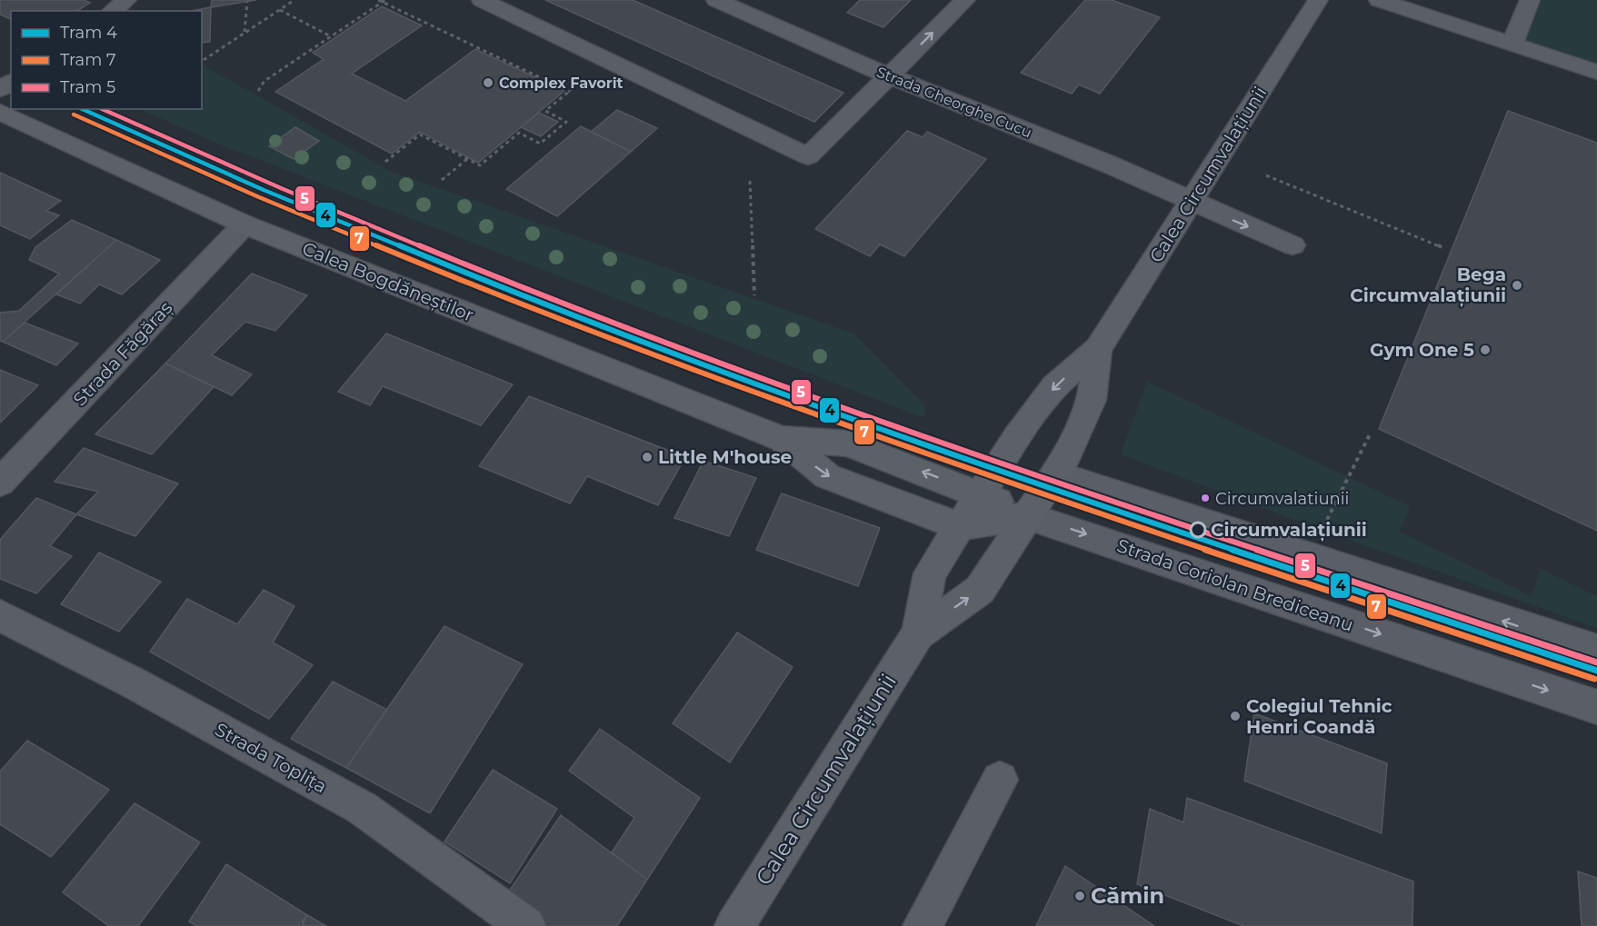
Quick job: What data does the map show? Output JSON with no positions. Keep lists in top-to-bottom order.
{
  "streets": {
    "main road": ["Calea Circumvalațiunii", "Calea Bogdăneștilor"],
    "street": [
      "Strada Gheorghe Cucu",
      "Strada Făgăraș",
      "Strada Coriolan Brediceanu",
      "Strada Toplița"
    ]
  },
  "crossings": [
    ["Strada Gheorghe Cucu", "Calea Circumvalațiunii"],
    ["Calea Circumvalațiunii", "Calea Bogdăneștilor"],
    ["Calea Circumvalațiunii", "Strada Coriolan Brediceanu"],
    ["Calea Bogdăneștilor", "Strada Făgăraș"],
    ["Calea Bogdăneștilor", "Strada Coriolan Brediceanu"]
  ],
  "places": [
    "Complex Favorit",
    "Bega Circumvalațiunii",
    "Gym One 5",
    "Little M'house",
    "Circumvalatiunii",
    "Circumvalațiunii",
    "Colegiul Tehnic Henri Coandă",
    "Cămin"
  ],
  "lines": ["tram line 4", "tram line 5", "tram line 7"],
  "legend": ["Tram 4", "Tram 7", "Tram 5"]
}
